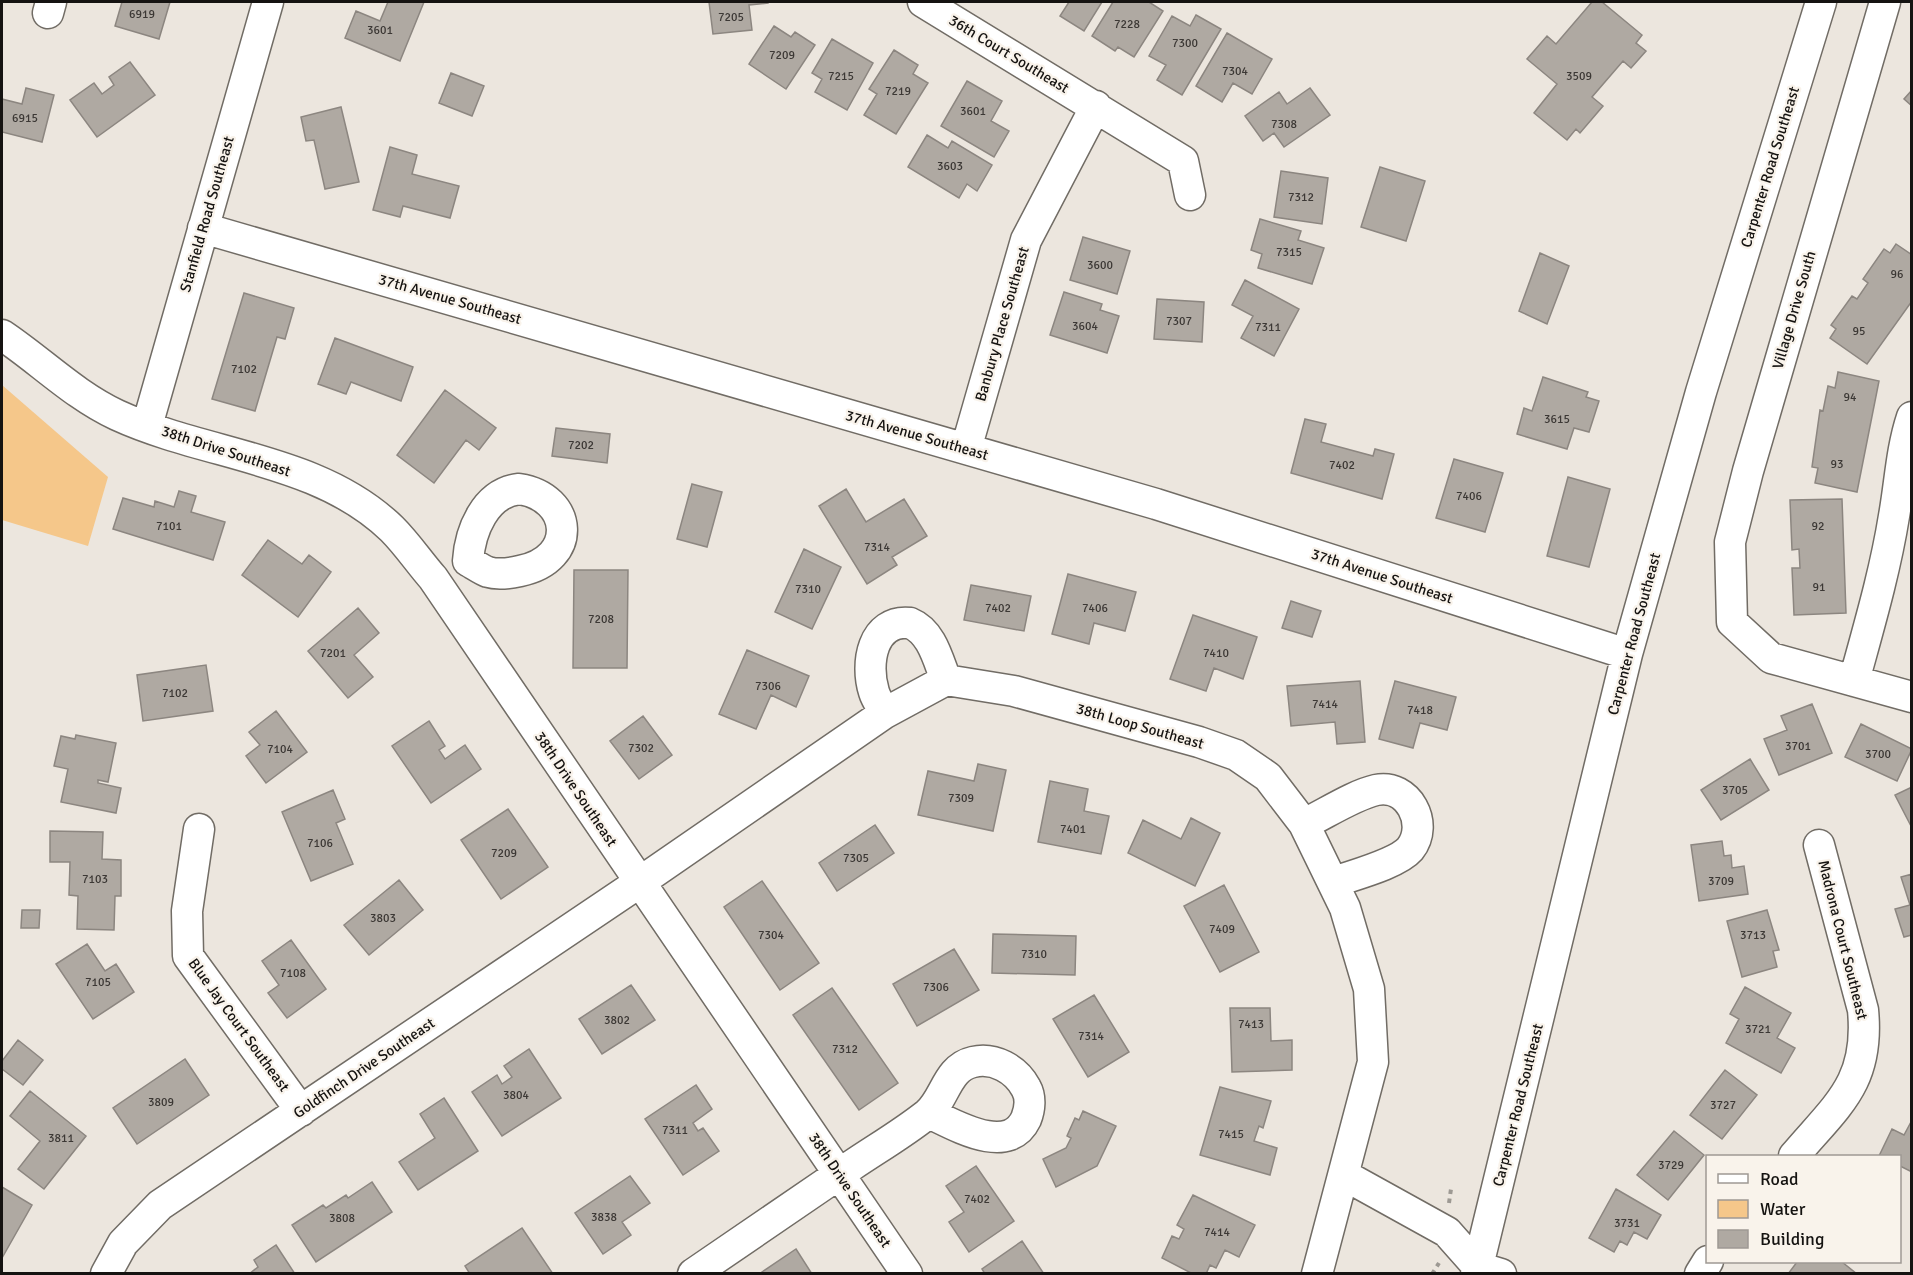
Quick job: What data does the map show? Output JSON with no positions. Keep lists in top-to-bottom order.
{
  "streets": {
    "street": [
      "36th Court Southeast",
      "Carpenter Road Southeast",
      "Stanfield Road Southeast",
      "37th Avenue Southeast",
      "Village Drive South",
      "Banbury Place Southeast",
      "38th Drive Southeast",
      "38th Loop Southeast",
      "Madrona Court Southeast",
      "Blue Jay Court Southeast",
      "Goldfinch Drive Southeast"
    ]
  },
  "crossings": [
    ["36th Court Southeast", "Banbury Place Southeast"],
    ["Carpenter Road Southeast", "37th Avenue Southeast"],
    ["Stanfield Road Southeast", "37th Avenue Southeast"],
    ["Stanfield Road Southeast", "38th Drive Southeast"],
    ["37th Avenue Southeast", "Banbury Place Southeast"],
    ["38th Drive Southeast", "Goldfinch Drive Southeast"],
    ["Blue Jay Court Southeast", "Goldfinch Drive Southeast"]
  ],
  "house_numbers": [
    "6919",
    "7205",
    "7228",
    "3601",
    "7300",
    "7209",
    "7304",
    "7215",
    "3509",
    "7219",
    "3601",
    "6915",
    "7308",
    "3603",
    "7312",
    "7315",
    "3600",
    "96",
    "7307",
    "3604",
    "7311",
    "95",
    "7102",
    "94",
    "3615",
    "7202",
    "93",
    "7402",
    "7406",
    "7101",
    "92",
    "7314",
    "91",
    "7310",
    "7402",
    "7406",
    "7208",
    "7201",
    "7410",
    "7306",
    "7102",
    "7414",
    "7418",
    "3701",
    "7302",
    "7104",
    "3700",
    "3705",
    "7309",
    "7401",
    "7106",
    "7209",
    "7305",
    "7103",
    "3709",
    "3803",
    "7409",
    "7304",
    "3713",
    "7310",
    "7108",
    "7105",
    "7306",
    "3802",
    "7413",
    "3721",
    "7314",
    "7312",
    "3804",
    "3809",
    "3727",
    "7311",
    "7415",
    "3811",
    "3729",
    "7402",
    "3838",
    "3808",
    "3731",
    "7414"
  ],
  "legend": ["Road", "Water", "Building"]
}
